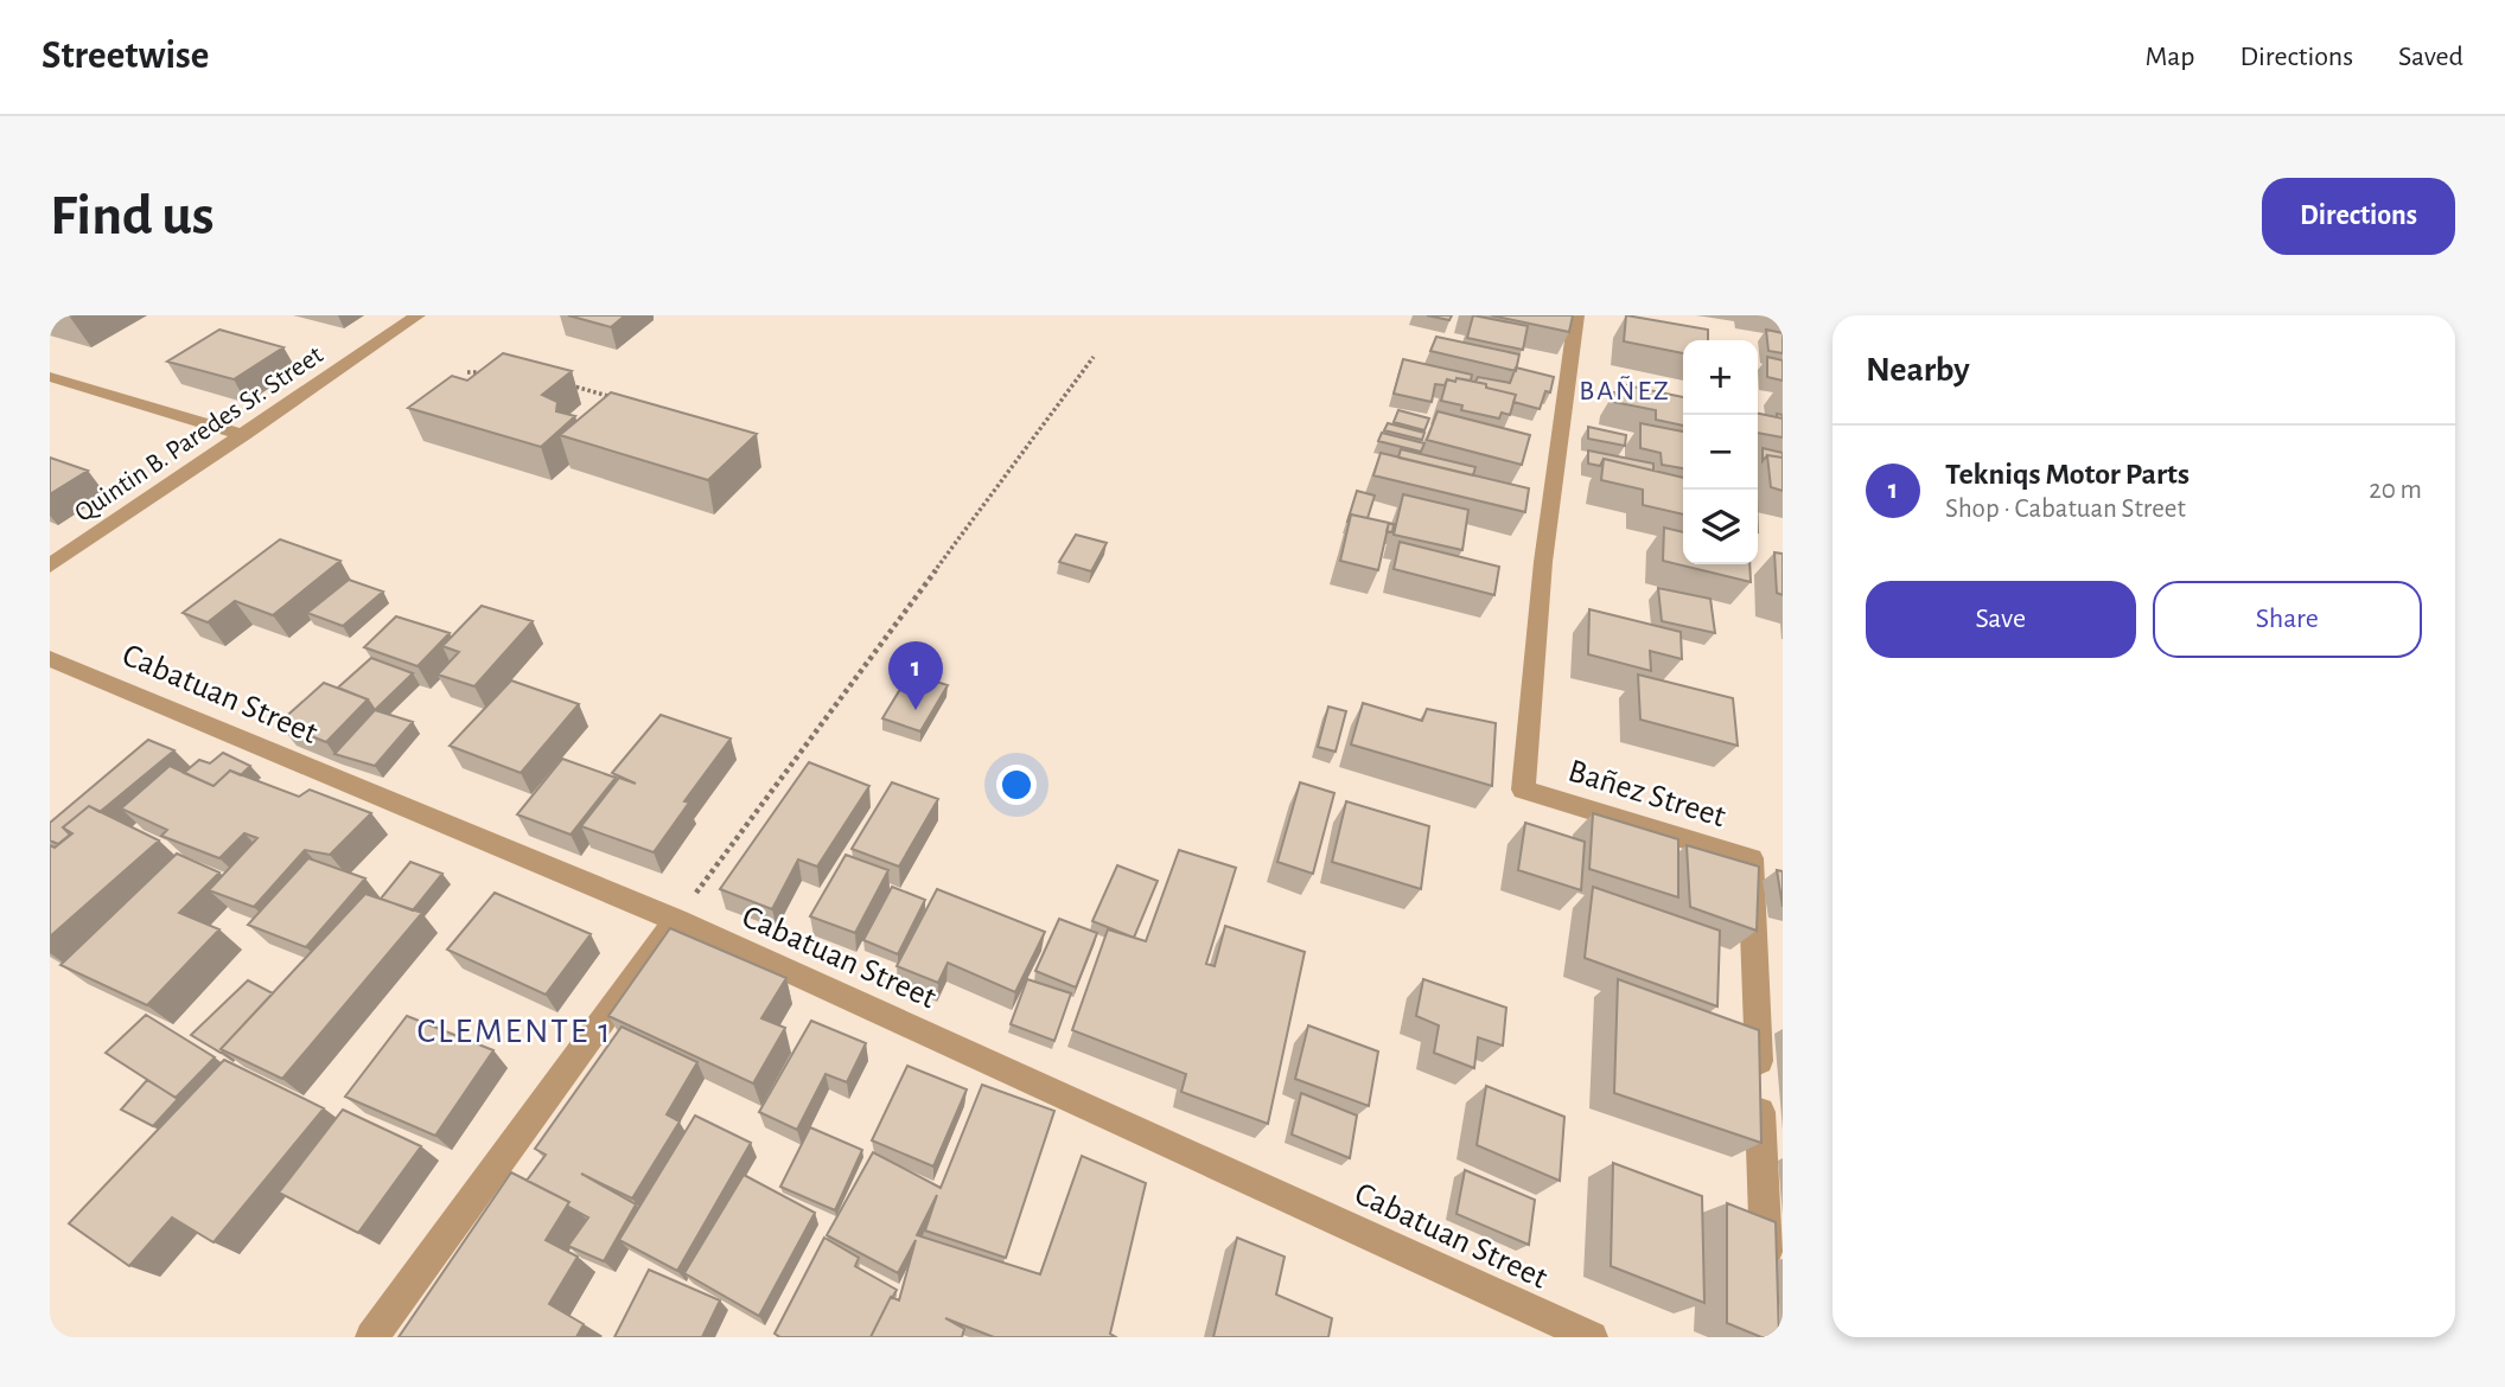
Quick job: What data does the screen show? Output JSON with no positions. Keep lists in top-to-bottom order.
{
  "streets": {
    "street": ["Quintin B. Paredes Sr. Street", "Cabatuan Street", "Bañez Street"]
  },
  "districts": ["BAÑEZ", "CLEMENTE 1"],
  "page": {
    "header": "Streetwise",
    "nav": ["Map", "Directions", "Saved"],
    "buttons": [
      "Directions",
      ["Save", "Share"]
    ],
    "title": "Find us",
    "heading": "Nearby",
    "map_buttons": ["+", "−"],
    "list": [
      {
        "mark": "1",
        "name": "Tekniqs Motor Parts",
        "note": "Shop · Cabatuan Street",
        "value": "20 m"
      }
    ],
    "pins": "1"
  }
}
